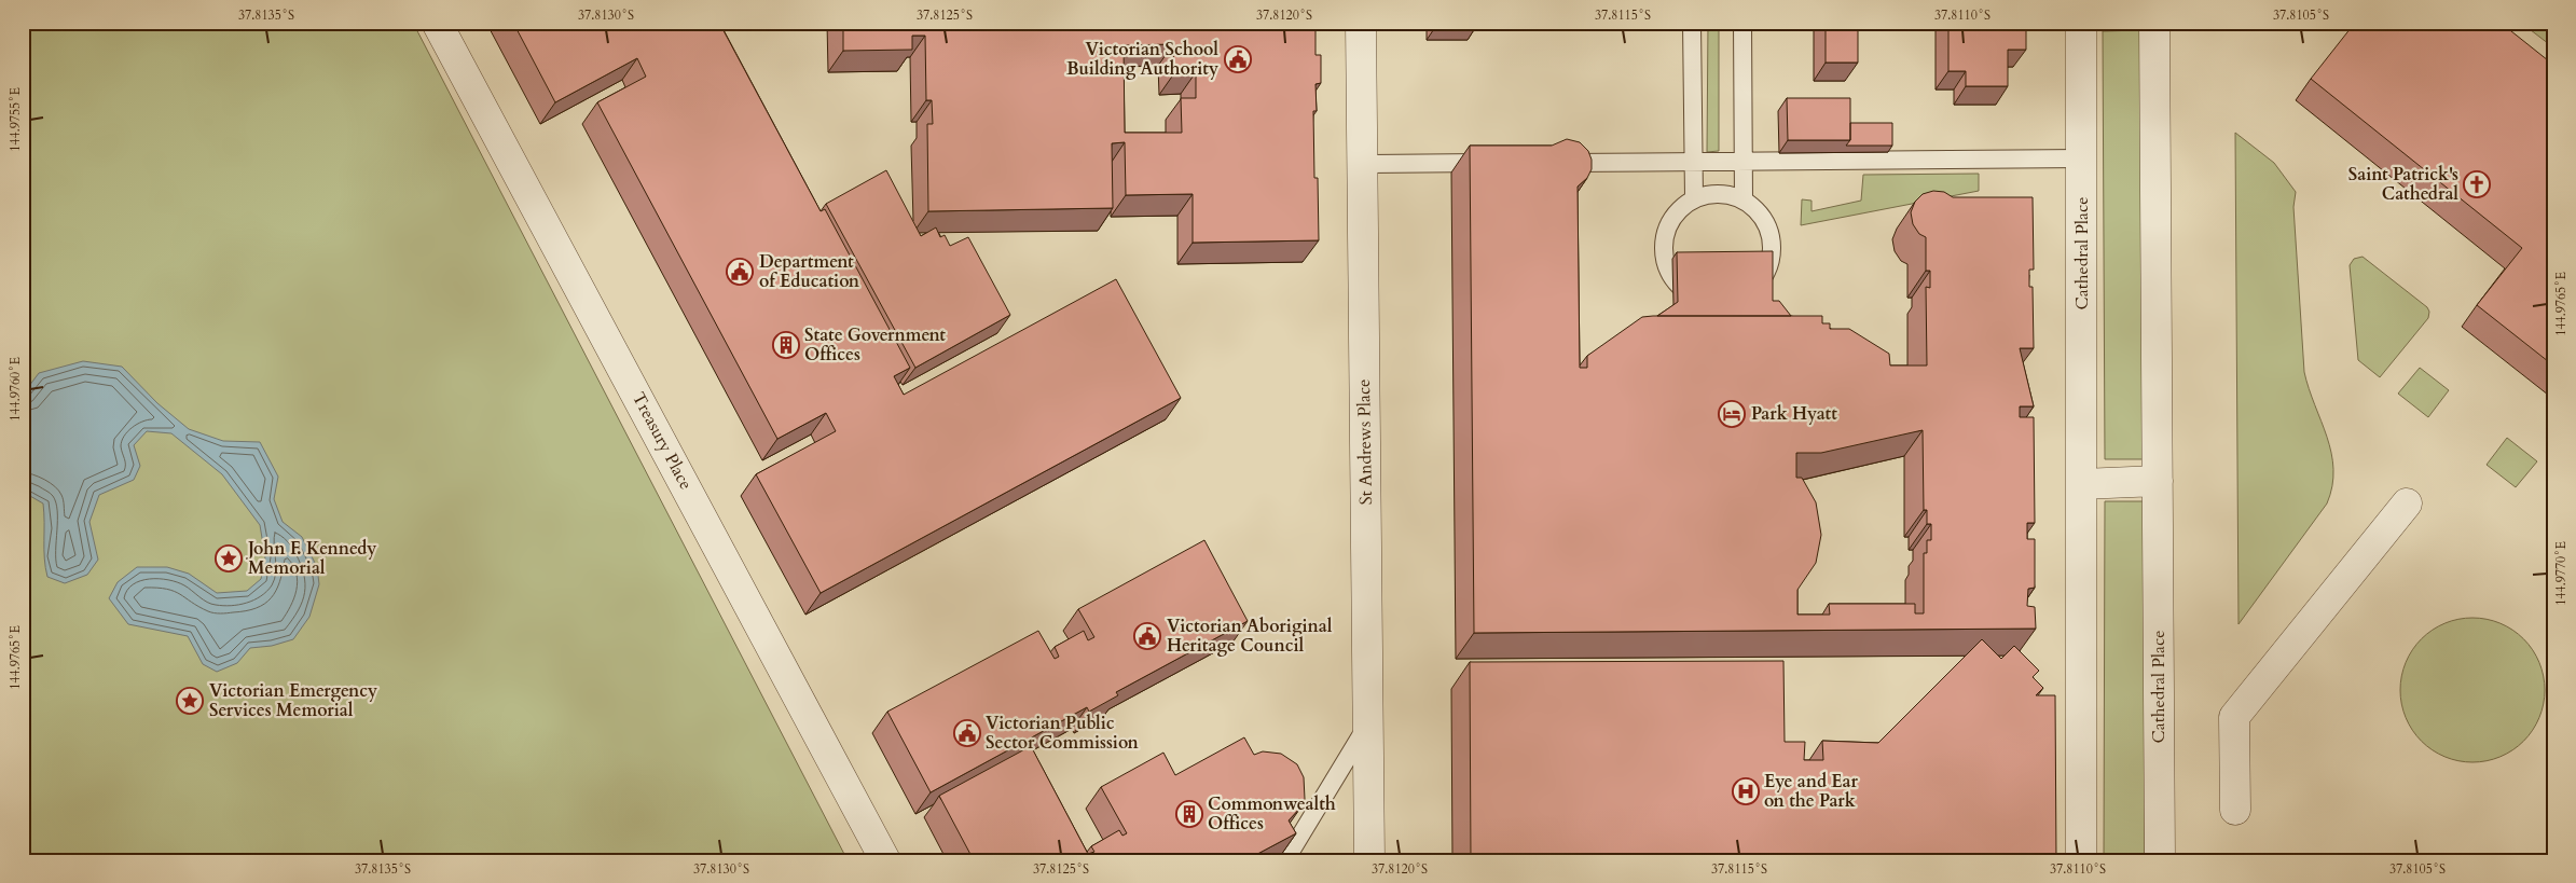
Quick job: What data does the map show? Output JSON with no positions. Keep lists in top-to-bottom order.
{
  "streets": {
    "street": ["Cathedral Place", "Treasury Place", "St Andrews Place"]
  },
  "places": {
    "public building": [
      "Victorian School Building Authority",
      "Department of Education",
      "Victorian Aboriginal Heritage Council",
      "Victorian Public Sector Commission"
    ],
    "church": ["Saint Patrick's Cathedral"],
    "building": ["State Government Offices", "Commonwealth Offices"],
    "hotel": ["Park Hyatt"],
    "place": ["John F. Kennedy Memorial", "Victorian Emergency Services Memorial"],
    "hospital": ["Eye and Ear on the Park"]
  },
  "coordinates": [
    "37.8135°S",
    "37.8130°S",
    "37.8125°S",
    "37.8120°S",
    "37.8115°S",
    "37.8110°S",
    "37.8105°S",
    "144.9755°E",
    "144.9765°E",
    "144.9760°E",
    "144.9770°E"
  ]
}
